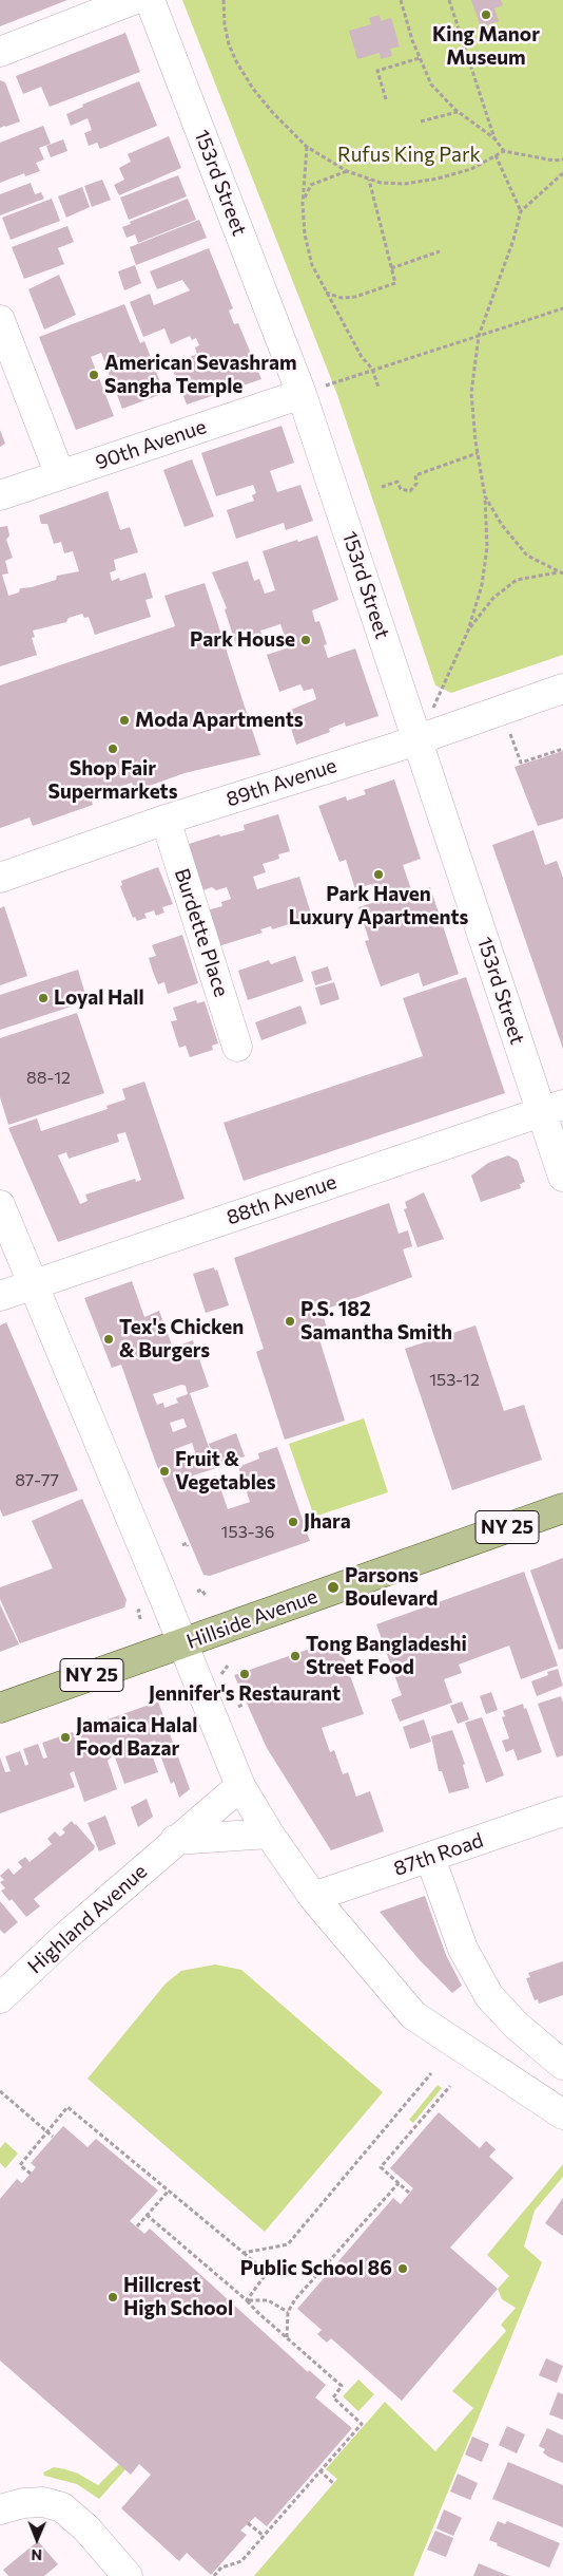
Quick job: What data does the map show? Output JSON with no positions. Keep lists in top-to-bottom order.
{
  "streets": {
    "main road": ["NY 25", "Hillside Avenue"],
    "street": [
      "153rd Street",
      "90th Avenue",
      "89th Avenue",
      "Burdette Place",
      "88th Avenue",
      "87th Road",
      "Highland Avenue"
    ]
  },
  "crossings": [
    ["153rd Street", "90th Avenue"],
    ["153rd Street", "89th Avenue"],
    ["153rd Street", "88th Avenue"],
    ["89th Avenue", "Burdette Place"]
  ],
  "parks": ["Rufus King Park"],
  "places": [
    "King Manor Museum",
    "American Sevashram Sangha Temple",
    "Park House",
    "Moda Apartments",
    "Shop Fair Supermarkets",
    "Park Haven Luxury Apartments",
    "Loyal Hall",
    "P.S. 182 Samantha Smith",
    "Tex's Chicken & Burgers",
    "Fruit & Vegetables",
    "Jhara",
    "Parsons Boulevard",
    "Tong Bangladeshi Street Food",
    "Jennifer's Restaurant",
    "Jamaica Halal Food Bazar",
    "Public School 86",
    "Hillcrest High School"
  ],
  "house_numbers": [
    "88-12",
    "153-12",
    "87-77",
    "153-36"
  ],
  "north": "bottom"
}
